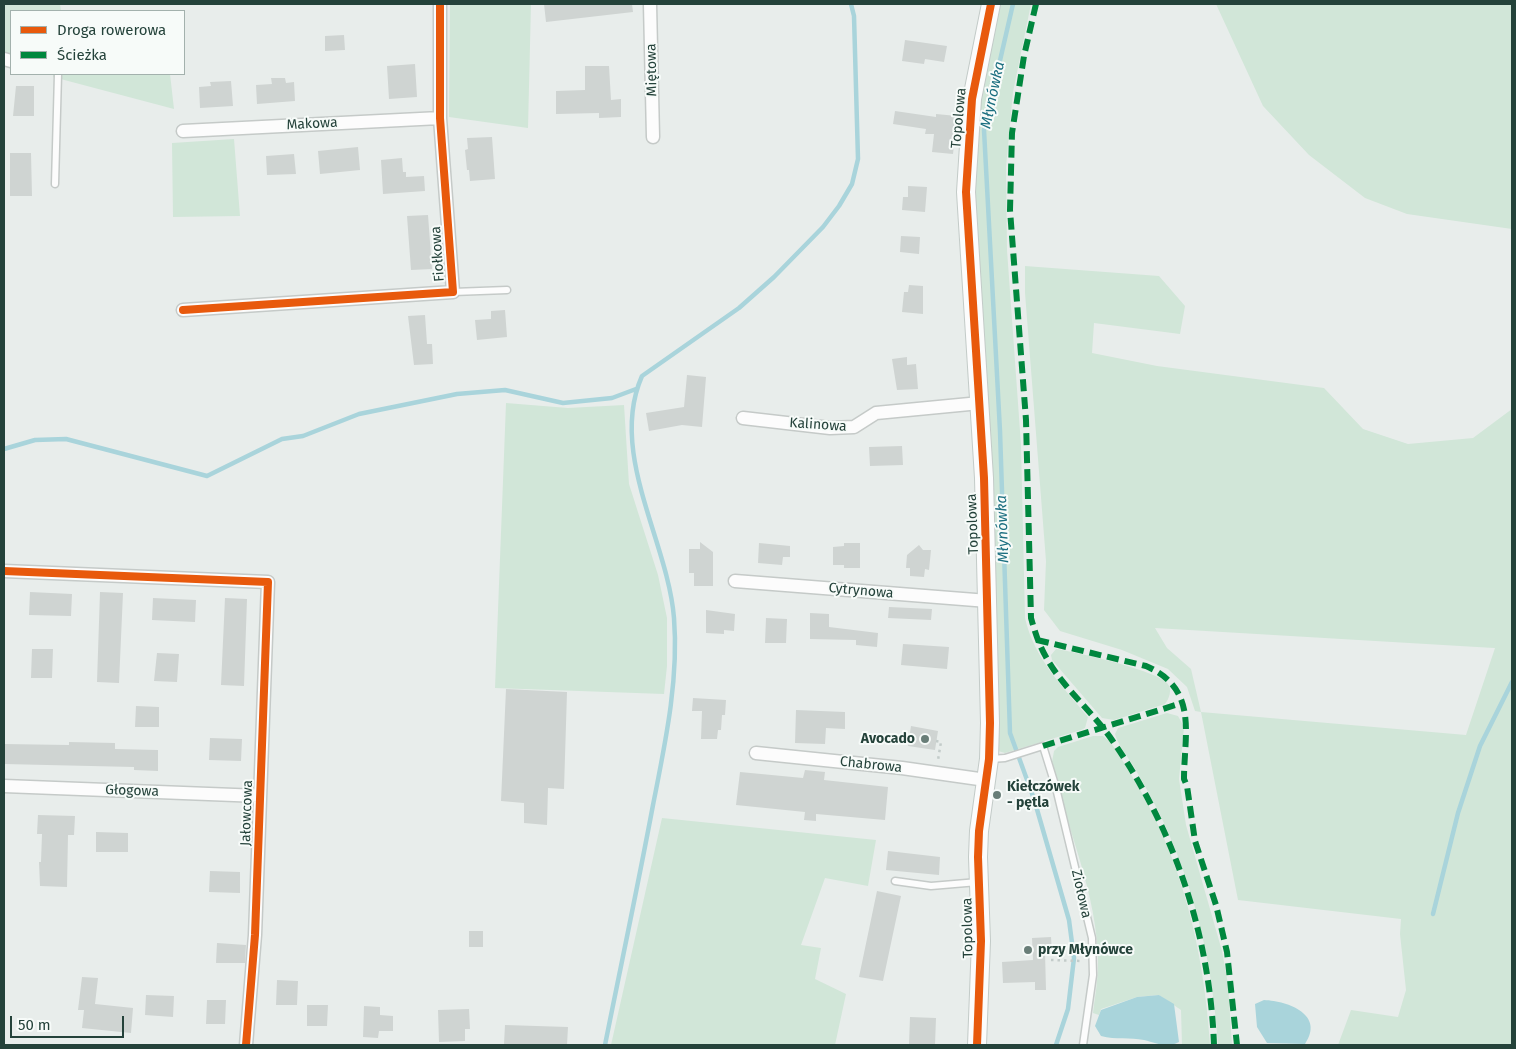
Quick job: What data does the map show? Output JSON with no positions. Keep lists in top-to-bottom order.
{
  "streets": {
    "street": [
      "Miętowa",
      "Topolowa",
      "Makowa",
      "Fiołkowa",
      "Kalinowa",
      "Cytrynowa",
      "Chabrowa",
      "Głogowa",
      "Jałowcowa"
    ],
    "lane": ["Ziołowa"]
  },
  "crossings": [
    ["Topolowa", "Kalinowa"],
    ["Topolowa", "Cytrynowa"],
    ["Topolowa", "Chabrowa"],
    ["Topolowa", "Ziołowa"],
    ["Makowa", "Fiołkowa"],
    ["Głogowa", "Jałowcowa"]
  ],
  "water": ["Młynówka"],
  "places": ["Avocado", "Kiełczówek - pętla", "przy Młynówce"],
  "legend": ["Droga rowerowa", "Ścieżka"],
  "scale_bar": "50 m"
}
